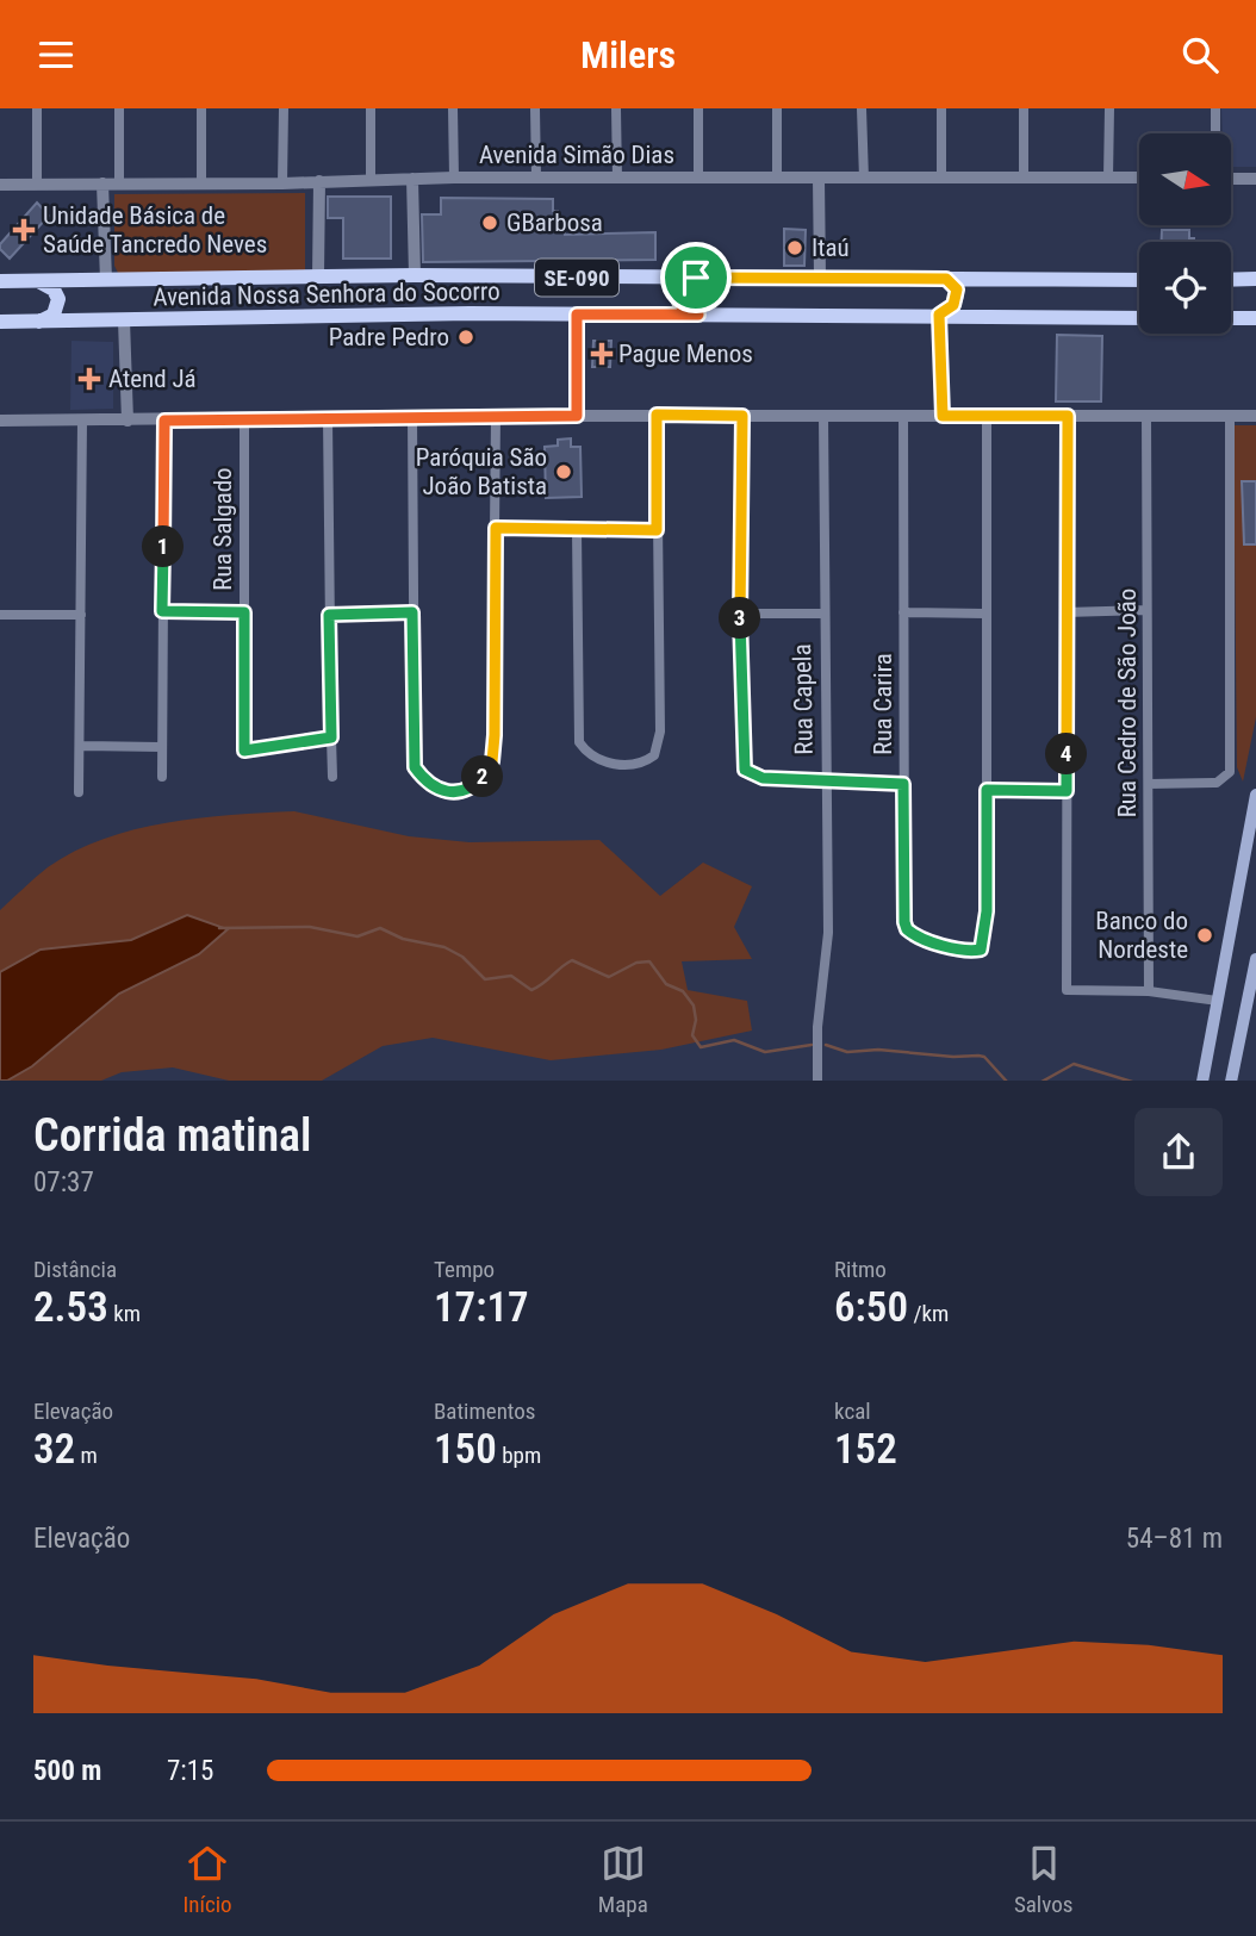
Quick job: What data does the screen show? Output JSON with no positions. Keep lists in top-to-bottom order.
{
  "streets": {
    "main road": ["SE-090", "Avenida Nossa Senhora do Socorro"],
    "street": [
      "Avenida Simão Dias",
      "Rua Salgado",
      "Rua Capela",
      "Rua Cedro de São João",
      "Rua Carira"
    ]
  },
  "places": {
    "other": [
      "GBarbosa",
      "Itaú",
      "Padre Pedro",
      "Paróquia São João Batista",
      "Banco do Nordeste"
    ],
    "health": ["Unidade Básica de Saúde Tancredo Neves", "Pague Menos", "Atend Já"]
  },
  "north": "right",
  "page": {
    "header": "Milers",
    "pins": [
      "1",
      "3",
      "4",
      "2"
    ],
    "heading": ["Corrida matinal", "07:37"],
    "stats": [
      ["Distância", "2.53 km"],
      ["Tempo", "17:17"],
      ["Ritmo", "6:50 /km"],
      ["Elevação", "32 m"],
      ["Batimentos", "150 bpm"],
      ["kcal", "152"]
    ],
    "chart": ["Elevação", "54–81 m"],
    "list": [
      {
        "name": "500 m",
        "note": "7:15"
      }
    ],
    "tabs": ["Início", "Mapa", "Salvos"]
  }
}
